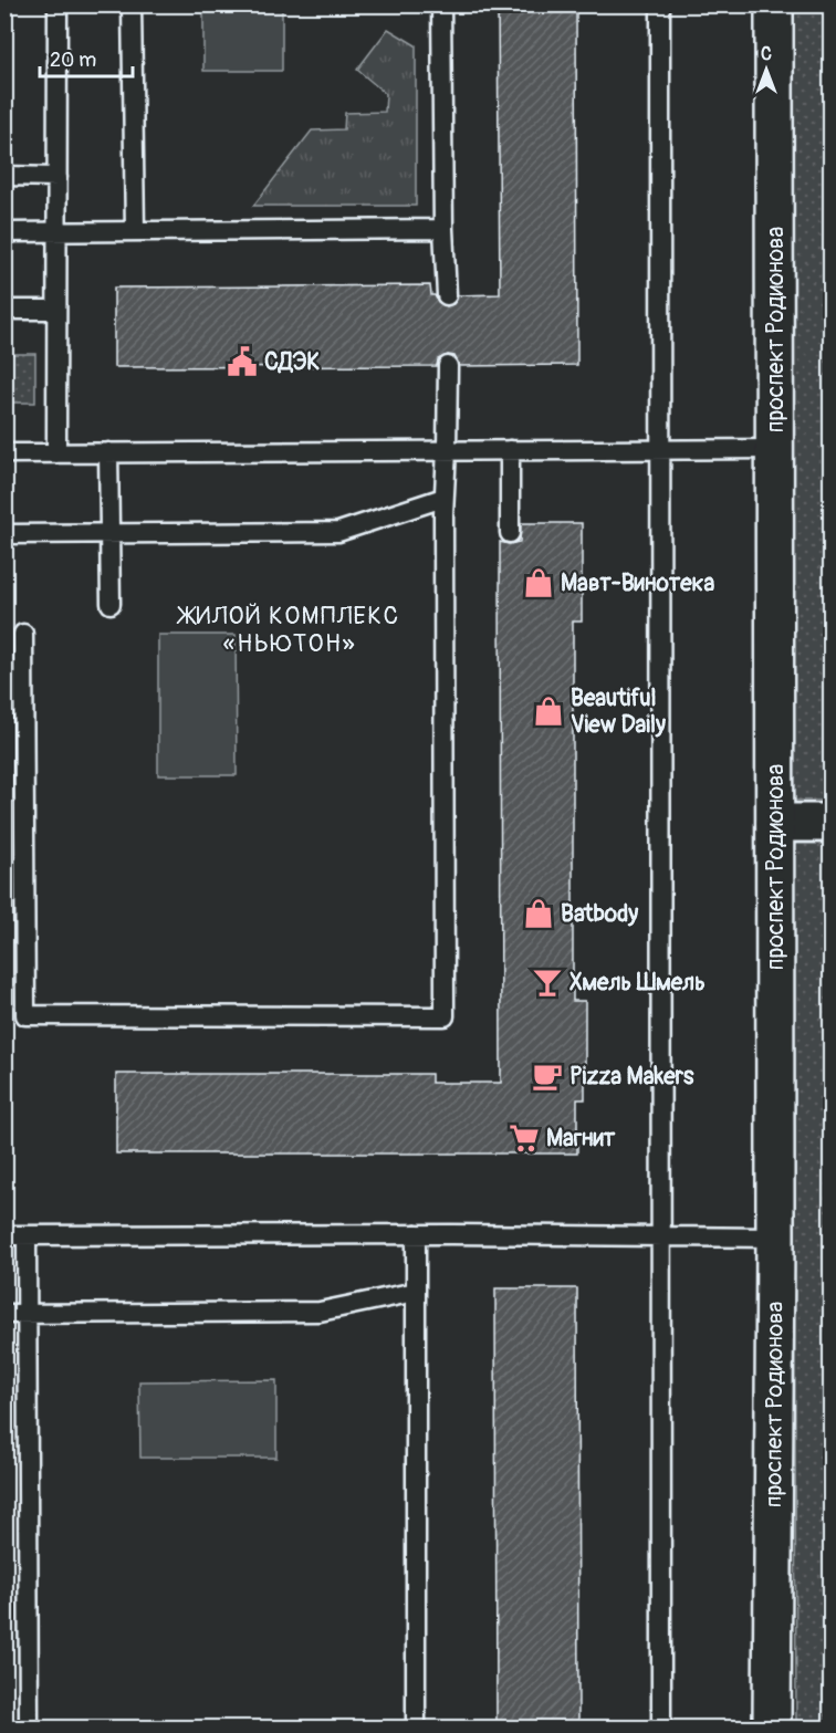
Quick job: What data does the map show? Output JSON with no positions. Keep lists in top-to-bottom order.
{
  "streets": {
    "street": ["проспект Родионова"]
  },
  "districts": ["ЖИЛОЙ КОМПЛЕКС «НЬЮТОН»"],
  "places": {
    "public building": ["СДЭК"],
    "shop": ["Мавт-Винотека", "Beautiful View Daily", "Batbody"],
    "bar": ["Хмель Шмель"],
    "cafe": ["Pizza Makers"],
    "supermarket": ["Магнит"]
  },
  "scale_bar": "20 m",
  "north": "top"
}
